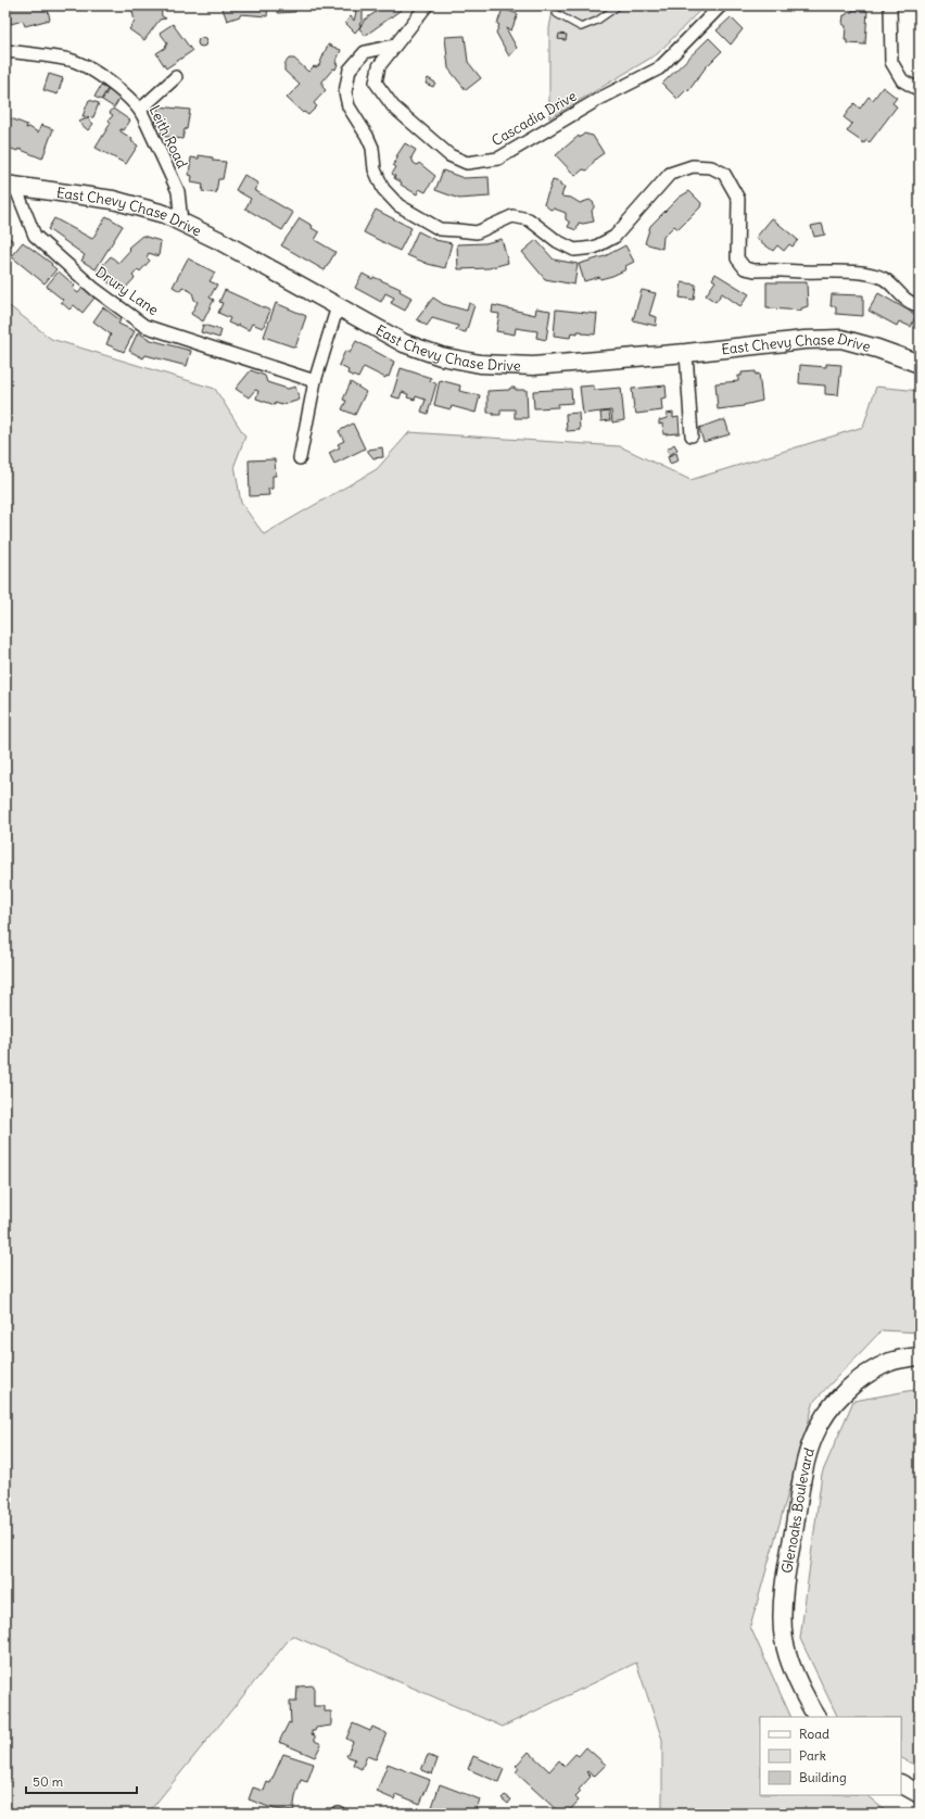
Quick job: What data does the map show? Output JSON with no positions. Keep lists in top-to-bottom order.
{
  "streets": {
    "main road": ["East Chevy Chase Drive", "Glenoaks Boulevard"],
    "street": ["Cascadia Drive", "Leith Road", "Drury Lane"]
  },
  "crossings": [
    ["Leith Road", "East Chevy Chase Drive"],
    ["East Chevy Chase Drive", "Drury Lane"]
  ],
  "legend": ["Road", "Park", "Building"],
  "scale_bar": "50 m"
}
